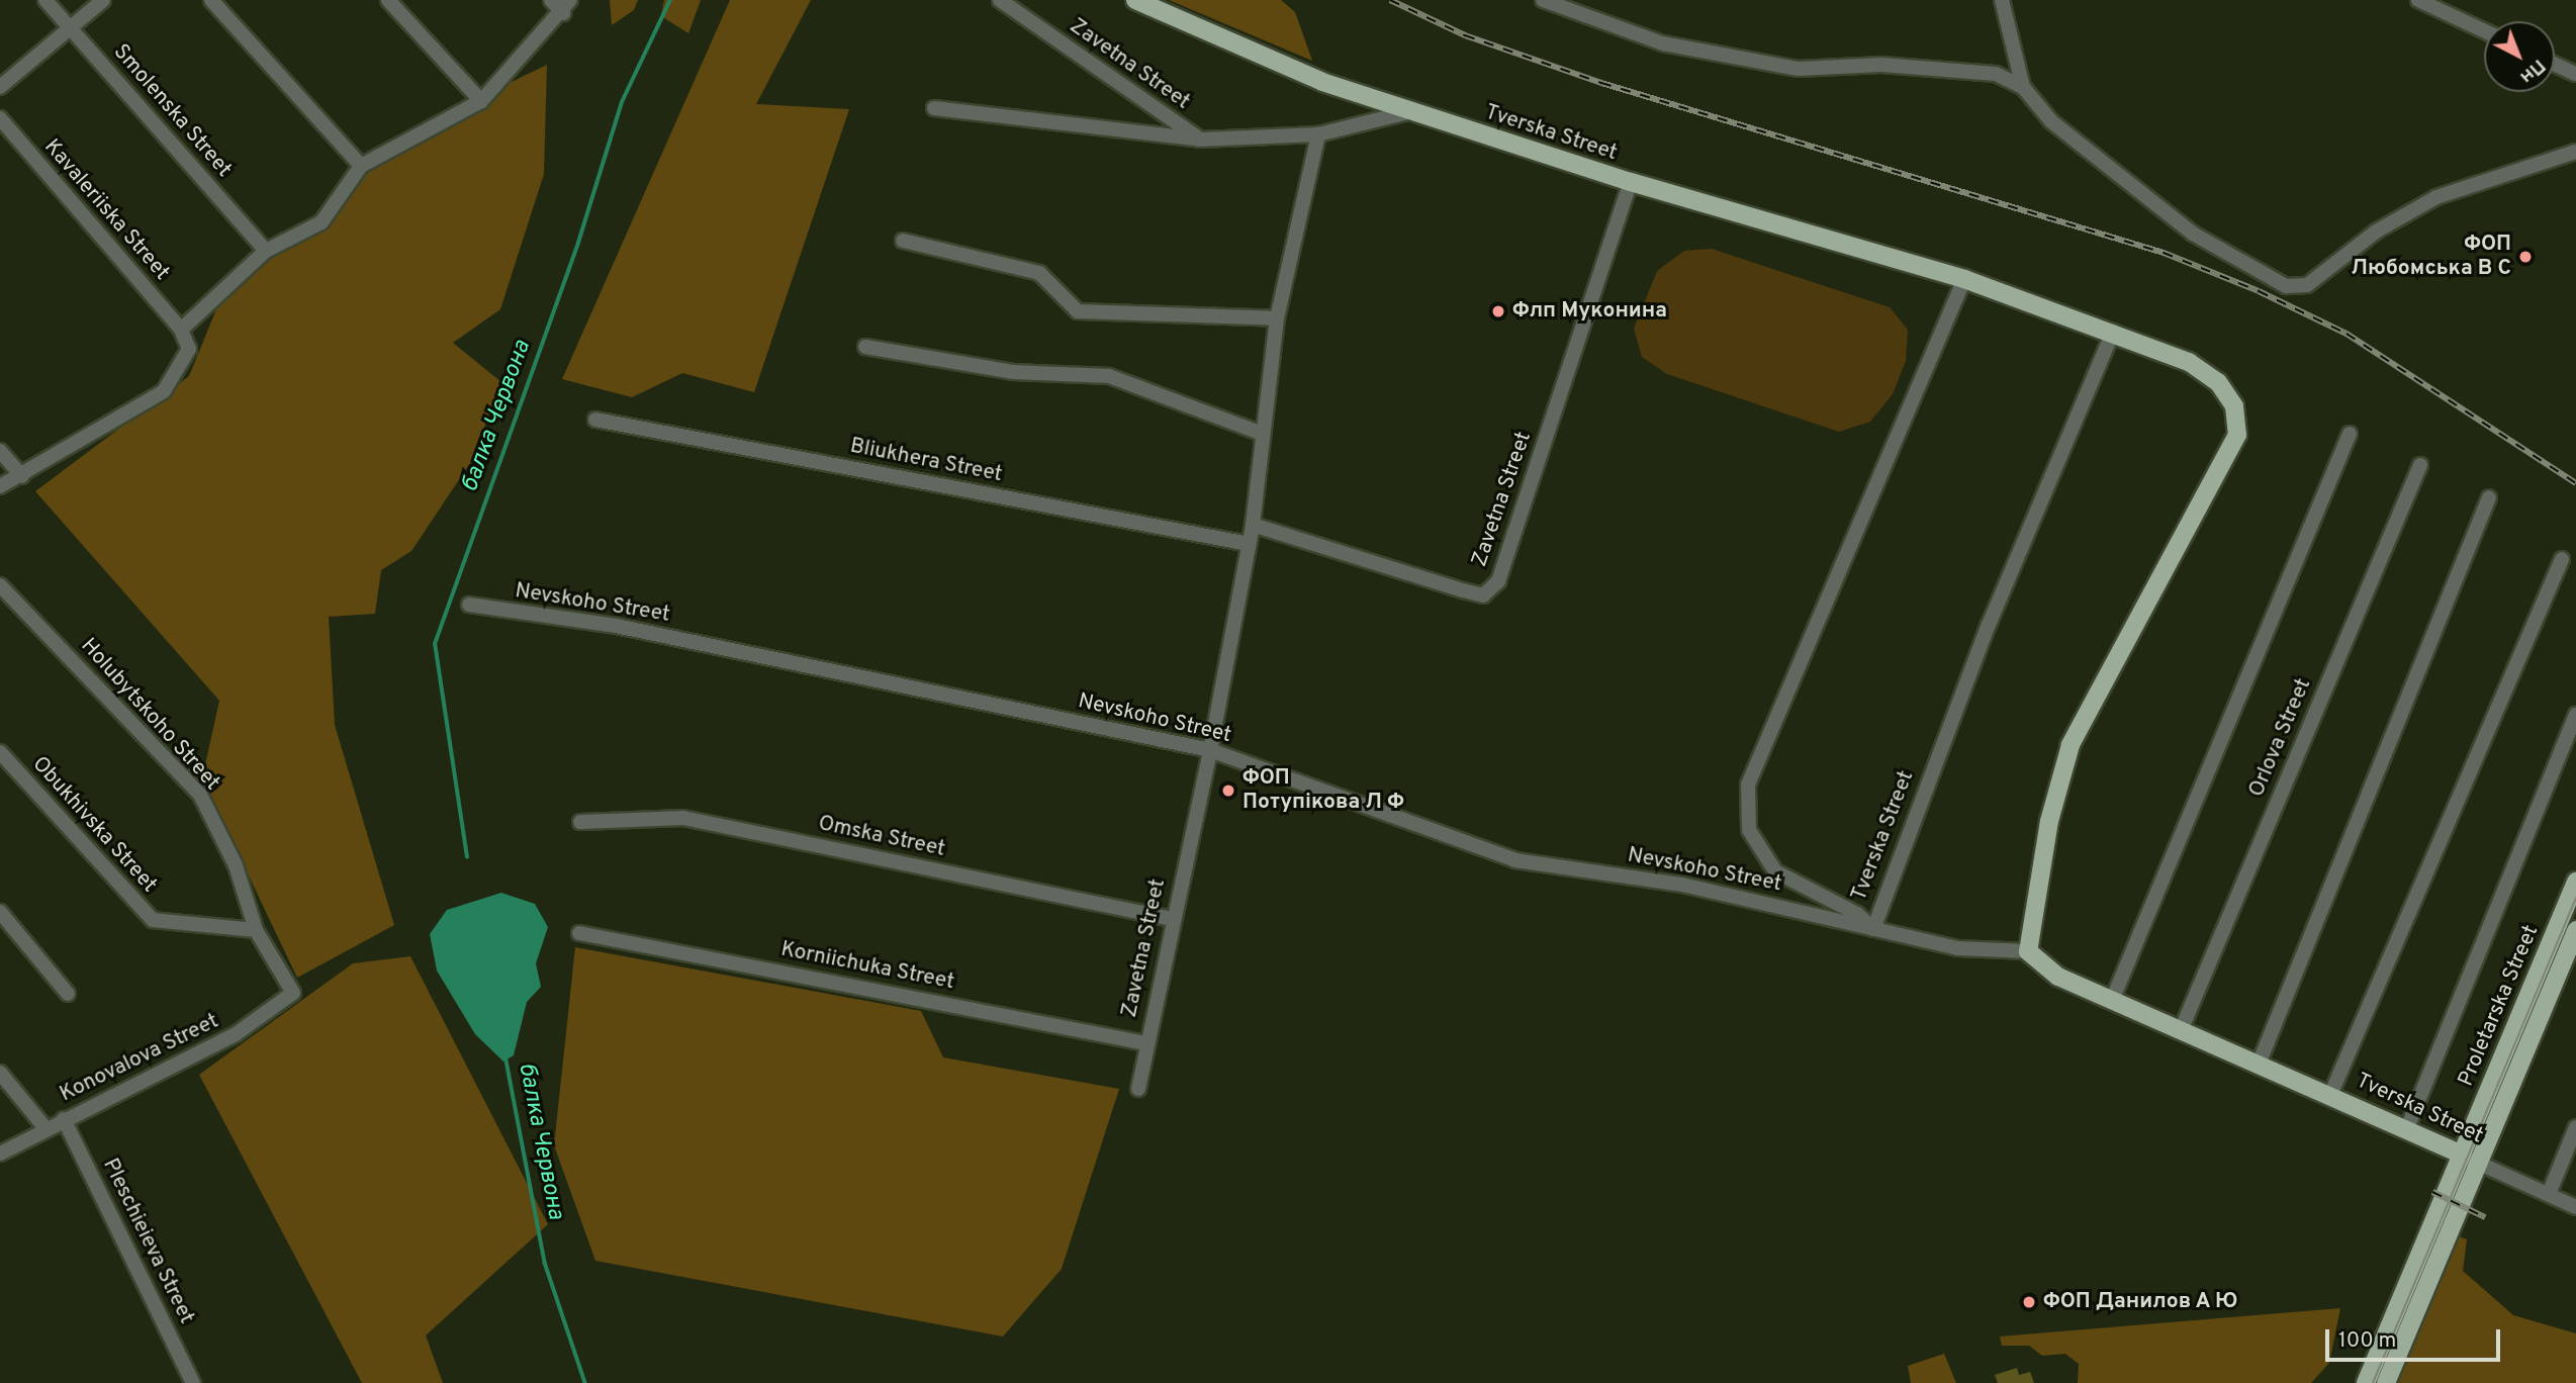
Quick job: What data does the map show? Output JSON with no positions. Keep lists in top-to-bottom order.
{
  "streets": {
    "main road": ["Tverska Street", "Proletarska Street"],
    "street": [
      "Zavetna Street",
      "Smolenska Street",
      "Kavaleriiska Street",
      "Bliukhera Street",
      "Nevskoho Street",
      "Holubytskoho Street",
      "Orlova Street",
      "Obukhivska Street",
      "Omska Street",
      "Korniichuka Street",
      "Konovalova Street",
      "Pleschieieva Street"
    ]
  },
  "crossings": [
    ["Zavetna Street", "Tverska Street"],
    ["Zavetna Street", "Bliukhera Street"],
    ["Zavetna Street", "Nevskoho Street"],
    ["Zavetna Street", "Omska Street"],
    ["Zavetna Street", "Korniichuka Street"],
    ["Tverska Street", "Nevskoho Street"],
    ["Tverska Street", "Orlova Street"],
    ["Tverska Street", "Proletarska Street"],
    ["Holubytskoho Street", "Obukhivska Street"],
    ["Holubytskoho Street", "Konovalova Street"],
    ["Obukhivska Street", "Konovalova Street"],
    ["Konovalova Street", "Pleschieieva Street"]
  ],
  "water": ["балка Червона"],
  "places": [
    "ФОП Любомська В С",
    "Флп Муконина",
    "ФОП Потупікова Л Ф",
    "ФОП Данилов А Ю"
  ],
  "scale_bar": "100 m",
  "north": "bottom right"
}
